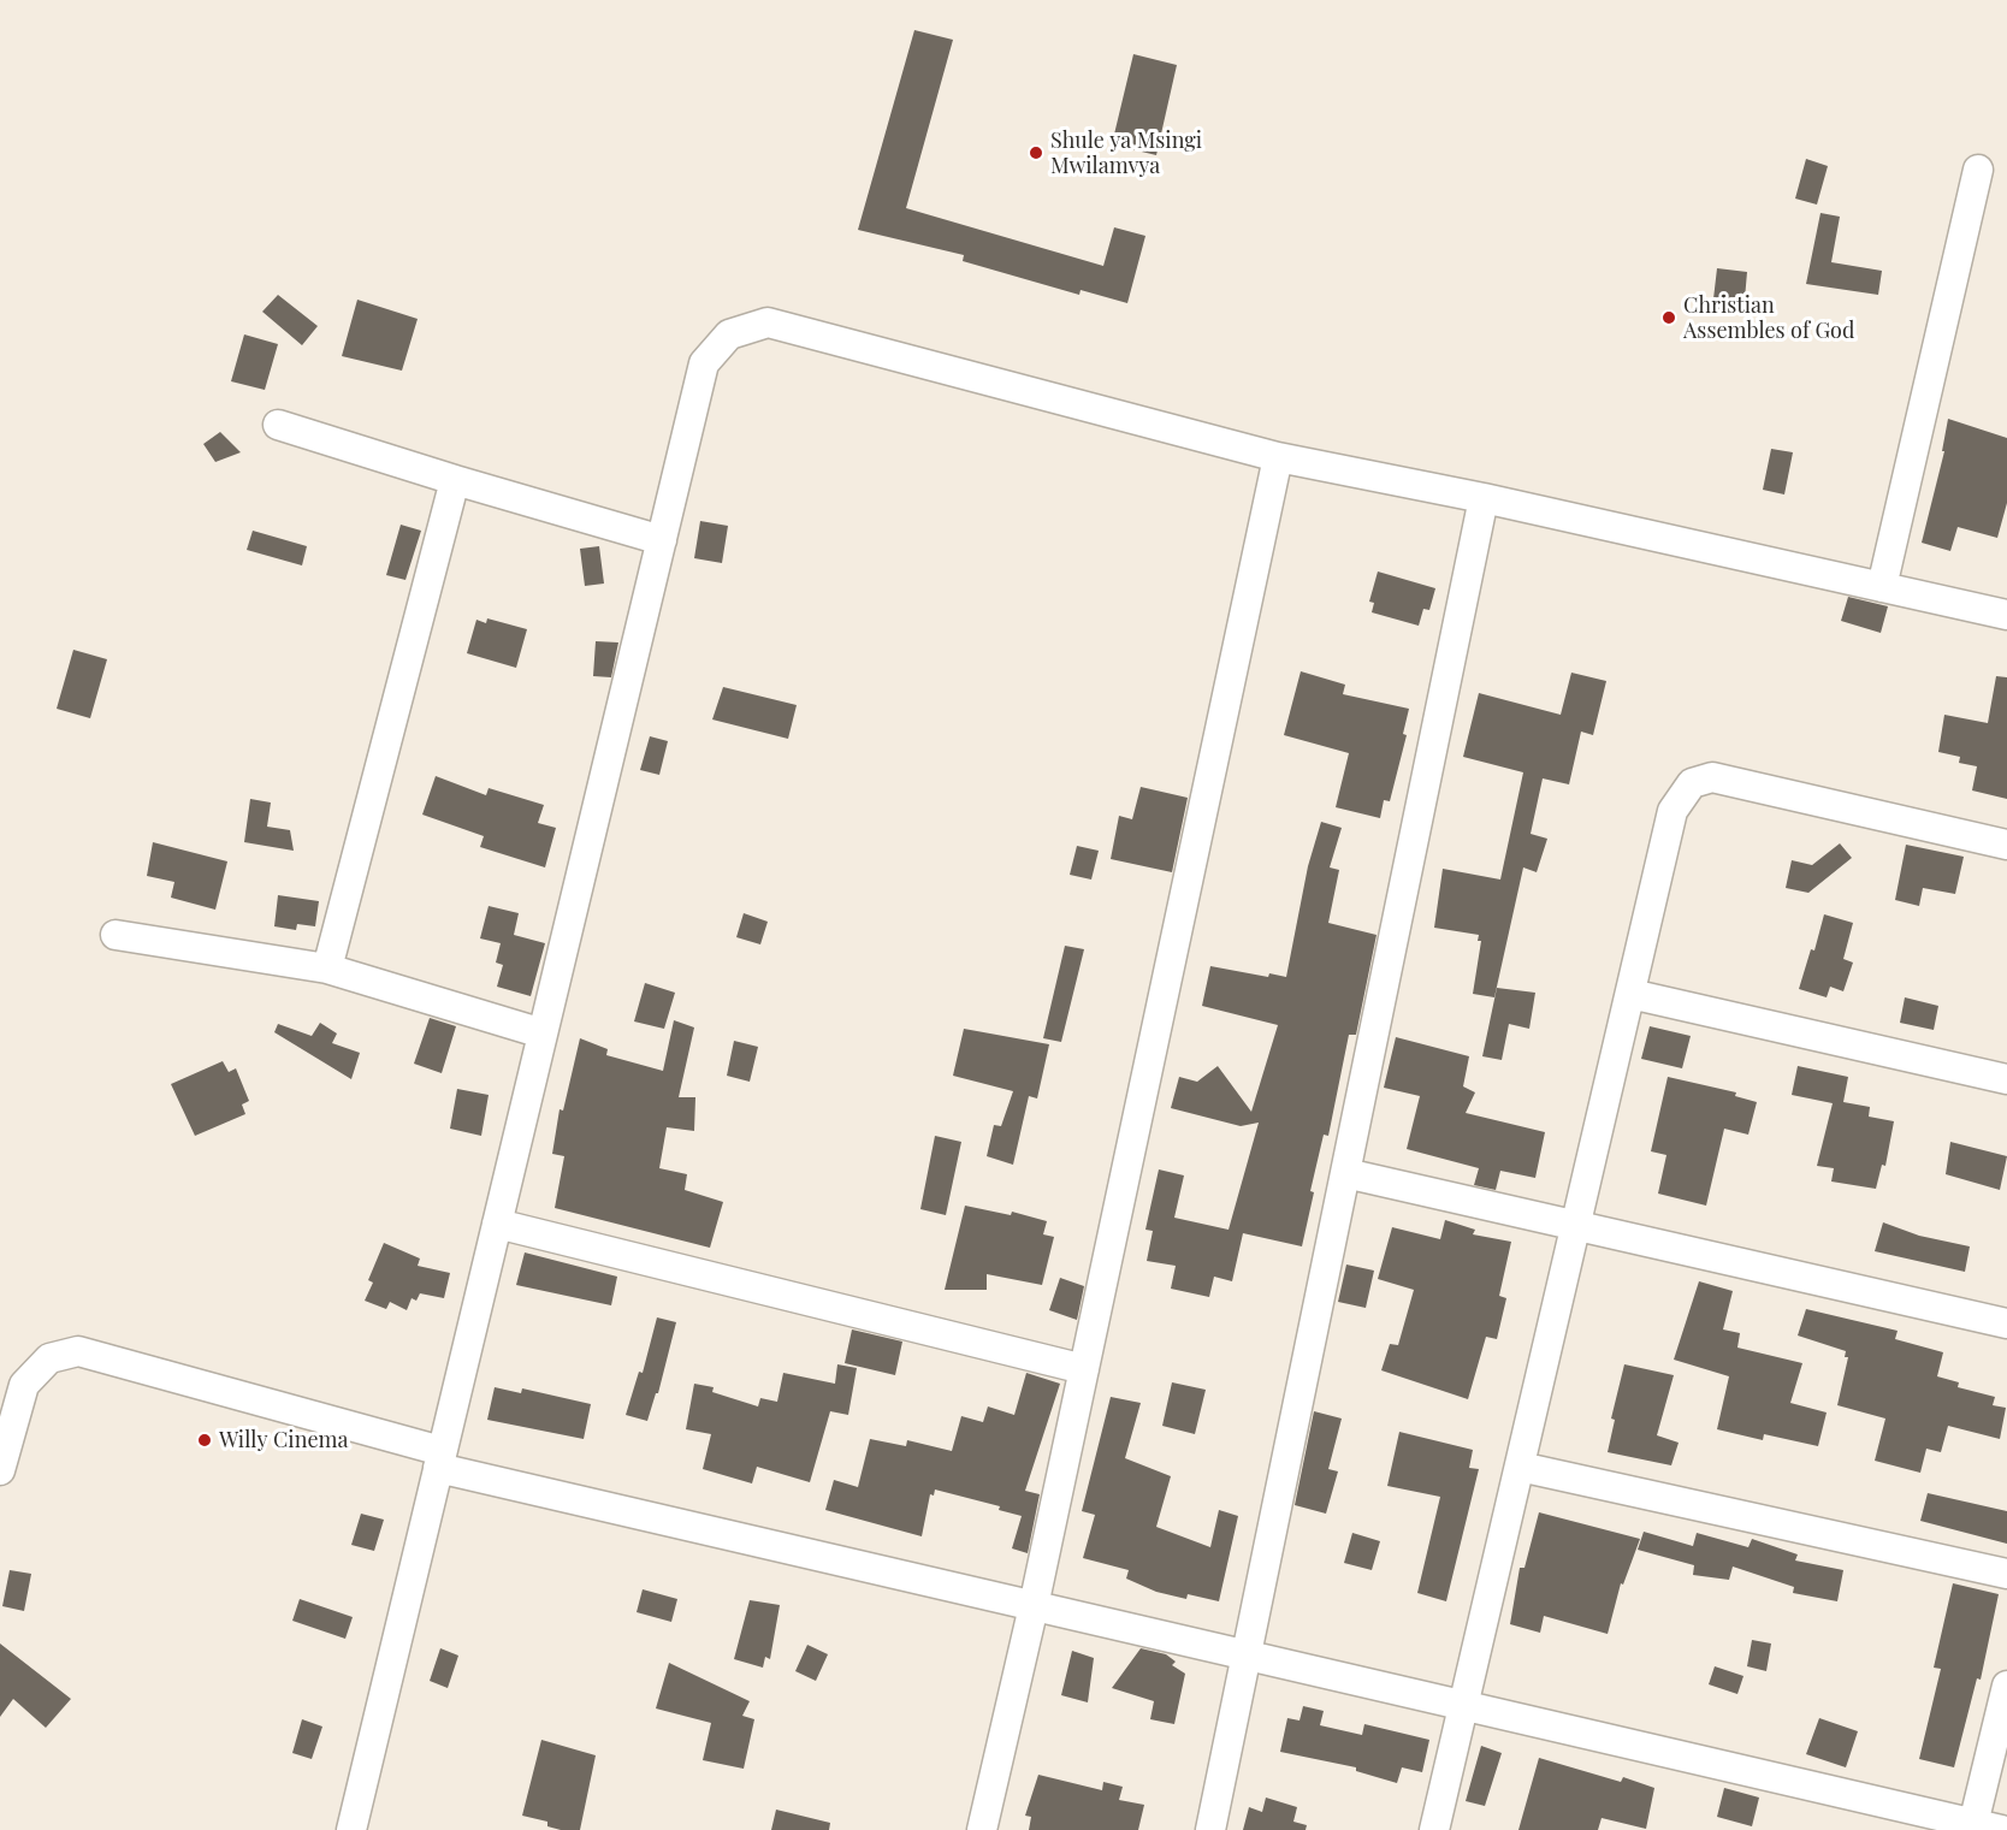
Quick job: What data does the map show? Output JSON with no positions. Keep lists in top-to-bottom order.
{
  "places": ["Shule ya Msingi Mwilamvya", "Christian Assembles of God", "Willy Cinema"]
}
